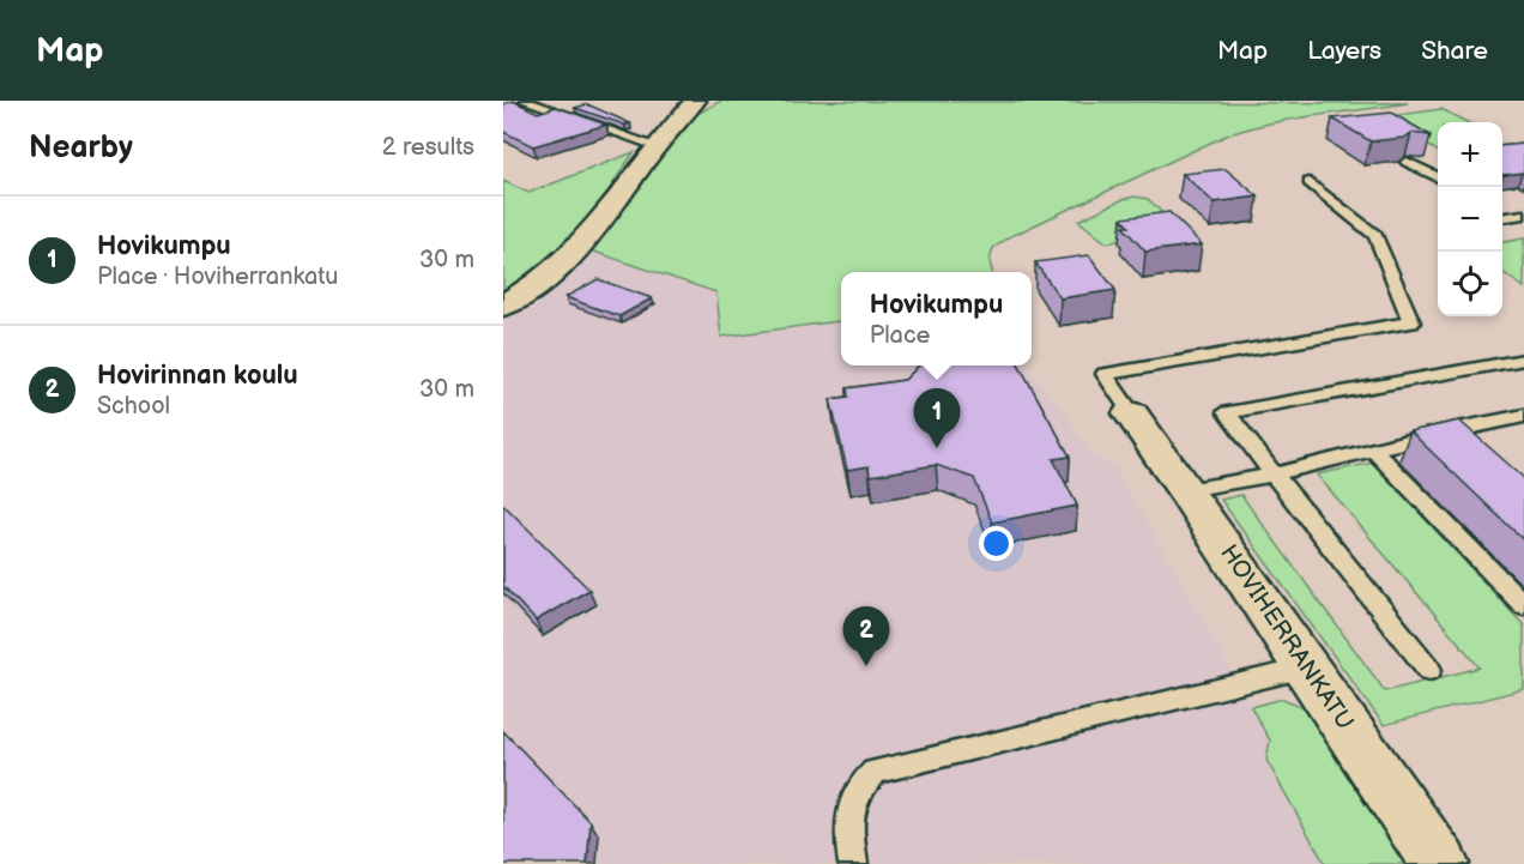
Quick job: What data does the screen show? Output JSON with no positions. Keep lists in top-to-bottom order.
{
  "streets": {
    "street": ["HOVIHERRANKATU"]
  },
  "page": {
    "header": "Map",
    "nav": ["Map", "Layers", "Share"],
    "heading": ["Nearby", "2 results"],
    "map_buttons": ["+", "−"],
    "list": [
      {
        "mark": "1",
        "name": "Hovikumpu",
        "note": "Place · Hoviherrankatu",
        "value": "30 m"
      },
      {
        "mark": "2",
        "name": "Hovirinnan koulu",
        "note": "School",
        "value": "30 m"
      }
    ],
    "popup": ["Hovikumpu", "Place"],
    "pins": ["1", "2"]
  }
}
